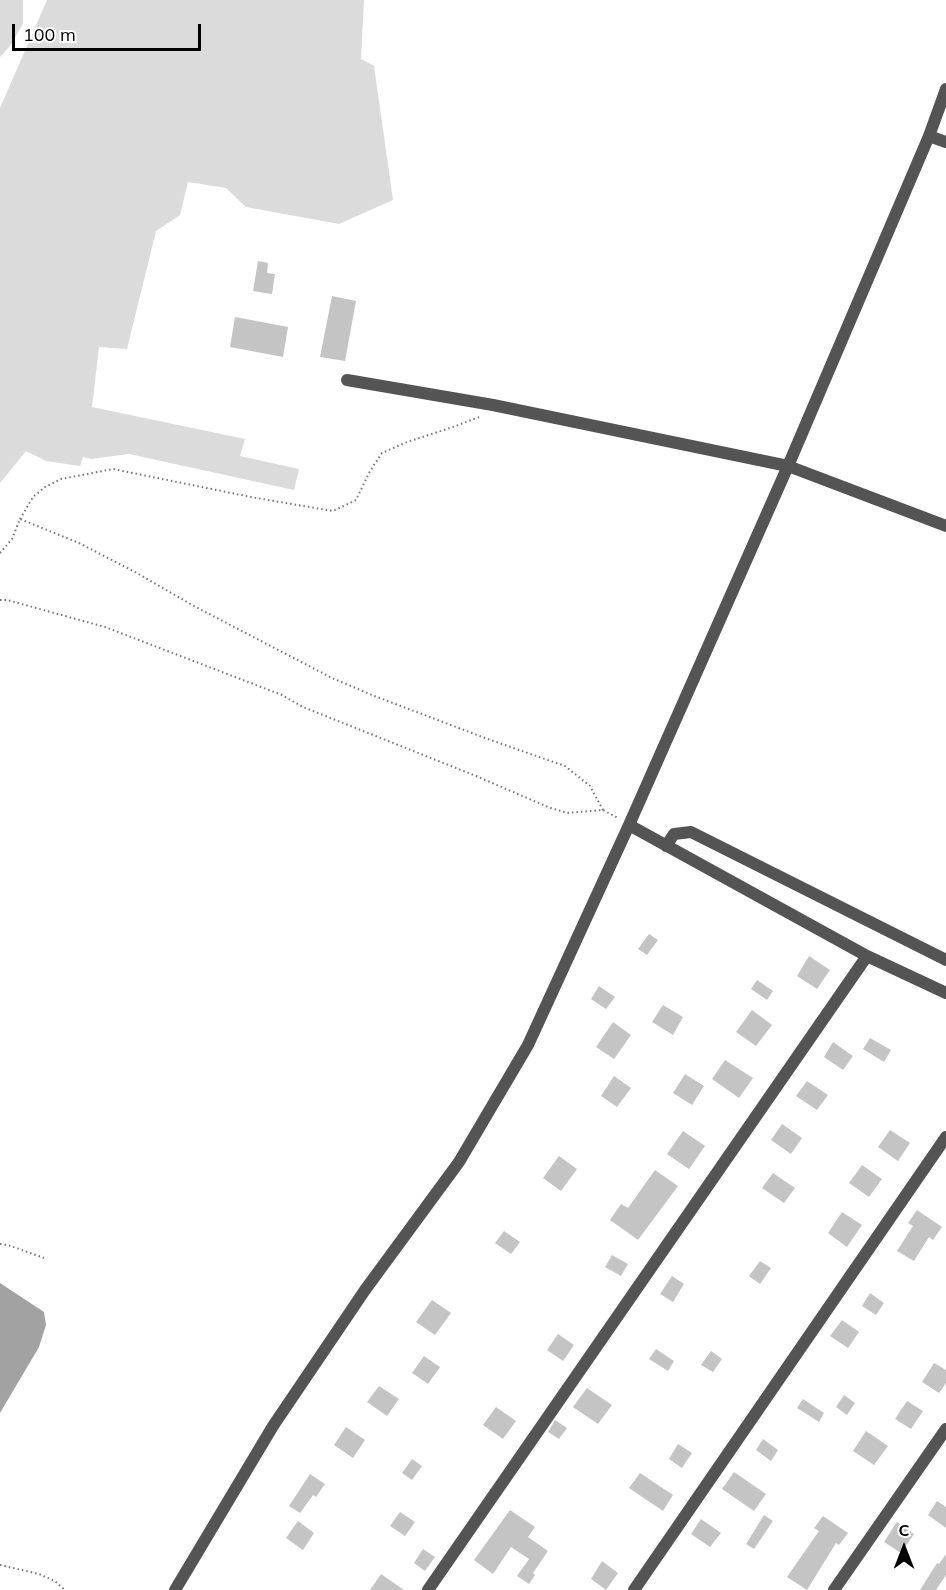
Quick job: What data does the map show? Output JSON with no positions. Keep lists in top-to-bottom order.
{
  "scale_bar": "100 m",
  "north": "top"
}
